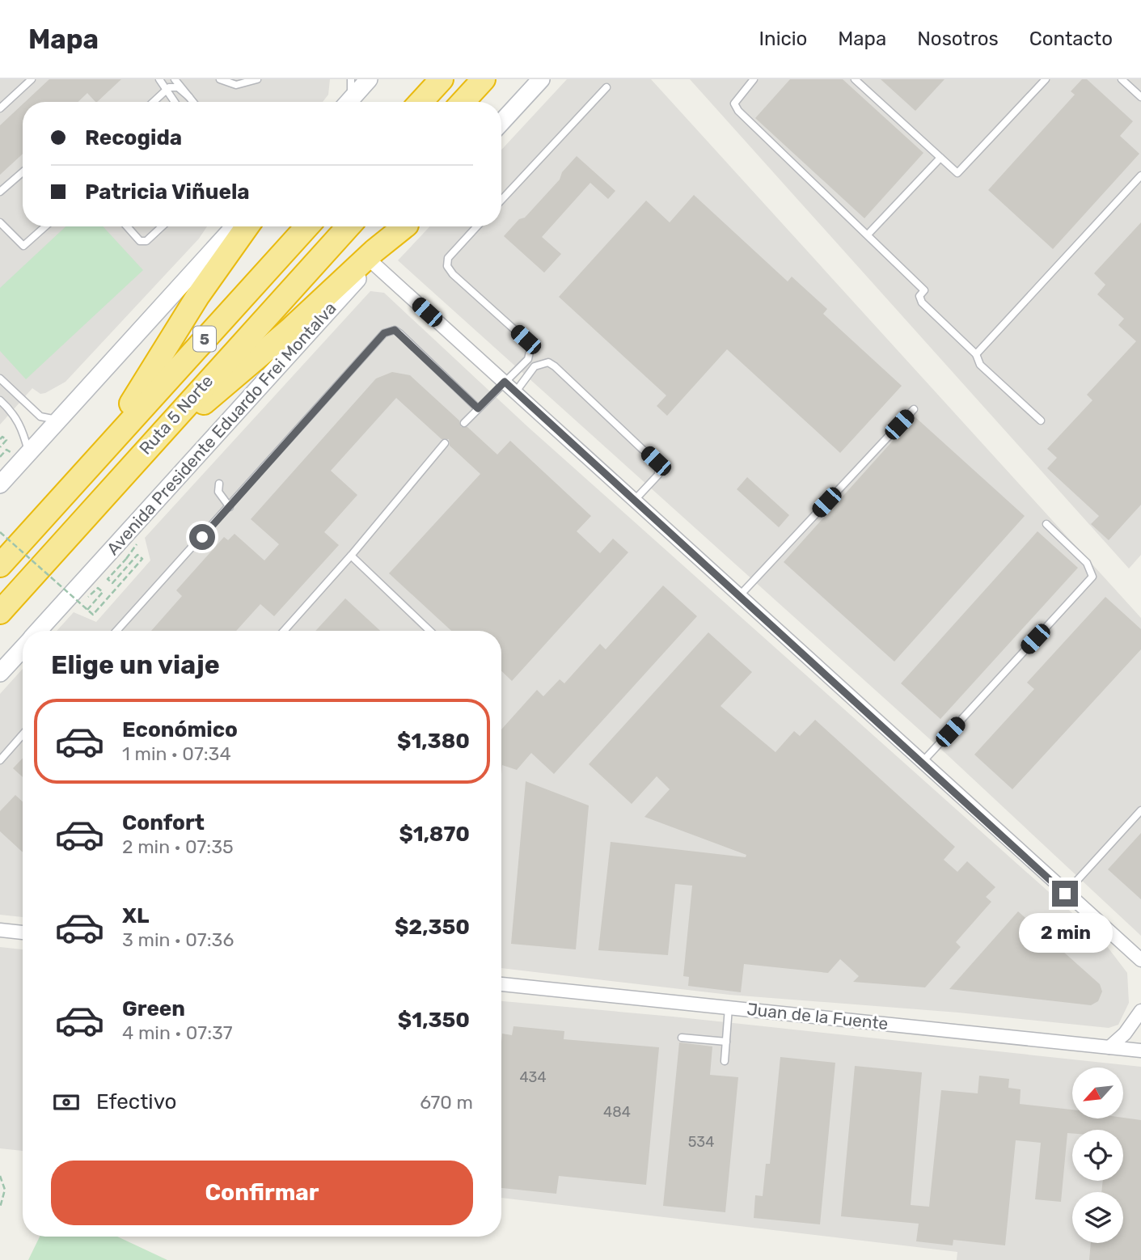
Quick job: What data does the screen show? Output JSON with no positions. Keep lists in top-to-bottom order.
{
  "streets": {
    "highway": ["5", "Ruta 5 Norte"],
    "main road": ["Avenida Presidente Eduardo Frei Montalva"],
    "street": ["Juan de la Fuente"]
  },
  "house_numbers": ["434", "484", "534"],
  "north": "bottom left",
  "page": {
    "header": "Mapa",
    "nav": [
      "Inicio",
      "Mapa",
      "Nosotros",
      "Contacto"
    ],
    "banner": ["Recogida", "Patricia Viñuela"],
    "heading": "Elige un viaje",
    "list": [
      {
        "name": "Económico",
        "note": "1 min · 07:34",
        "value": "$1,380"
      },
      {
        "name": "Confort",
        "note": "2 min · 07:35",
        "value": "$1,870"
      },
      {
        "name": "XL",
        "note": "3 min · 07:36",
        "value": "$2,350"
      },
      {
        "name": "Green",
        "note": "4 min · 07:37",
        "value": "$1,350"
      }
    ],
    "bubble": "2 min",
    "pay": ["Efectivo", "670 m"],
    "buttons": "Confirmar"
  }
}
